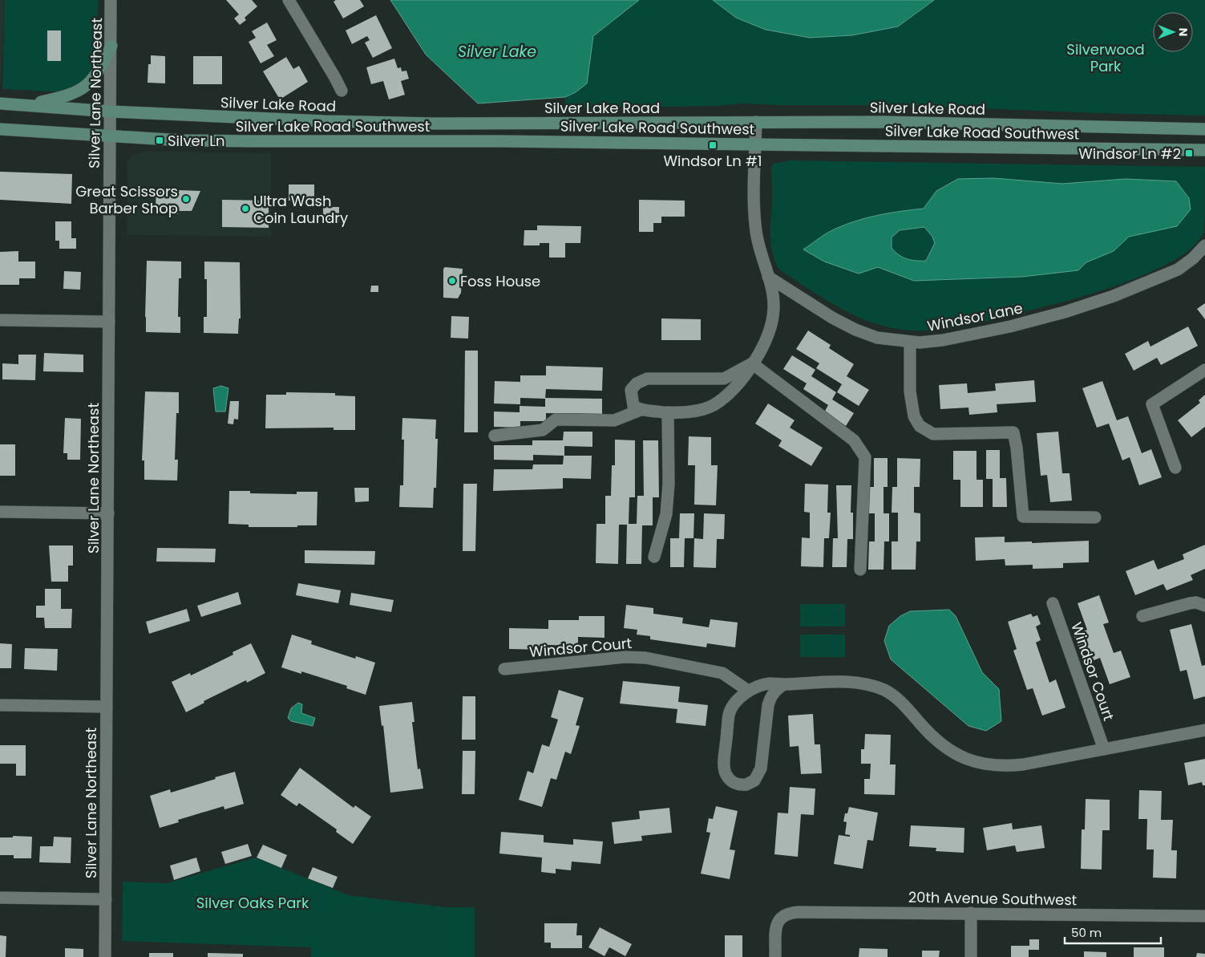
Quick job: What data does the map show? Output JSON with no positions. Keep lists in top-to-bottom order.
{
  "streets": {
    "main road": ["Silver Lake Road", "Silver Lake Road Southwest"],
    "street": [
      "Silver Lane Northeast",
      "Windsor Lane",
      "Windsor Court",
      "20th Avenue Southwest"
    ]
  },
  "crossings": [
    ["Silver Lane Northeast", "Silver Lake Road"],
    ["Silver Lane Northeast", "Silver Lake Road Southwest"]
  ],
  "water": ["Silver Lake"],
  "parks": ["Silverwood Park", "Silver Oaks Park"],
  "places": {
    "transit": ["Silver Ln", "Windsor Ln #1", "Windsor Ln #2"],
    "other": ["Great Scissors Barber Shop", "Ultra Wash Coin Laundry", "Foss House"]
  },
  "scale_bar": "50 m",
  "north": "right"
}
